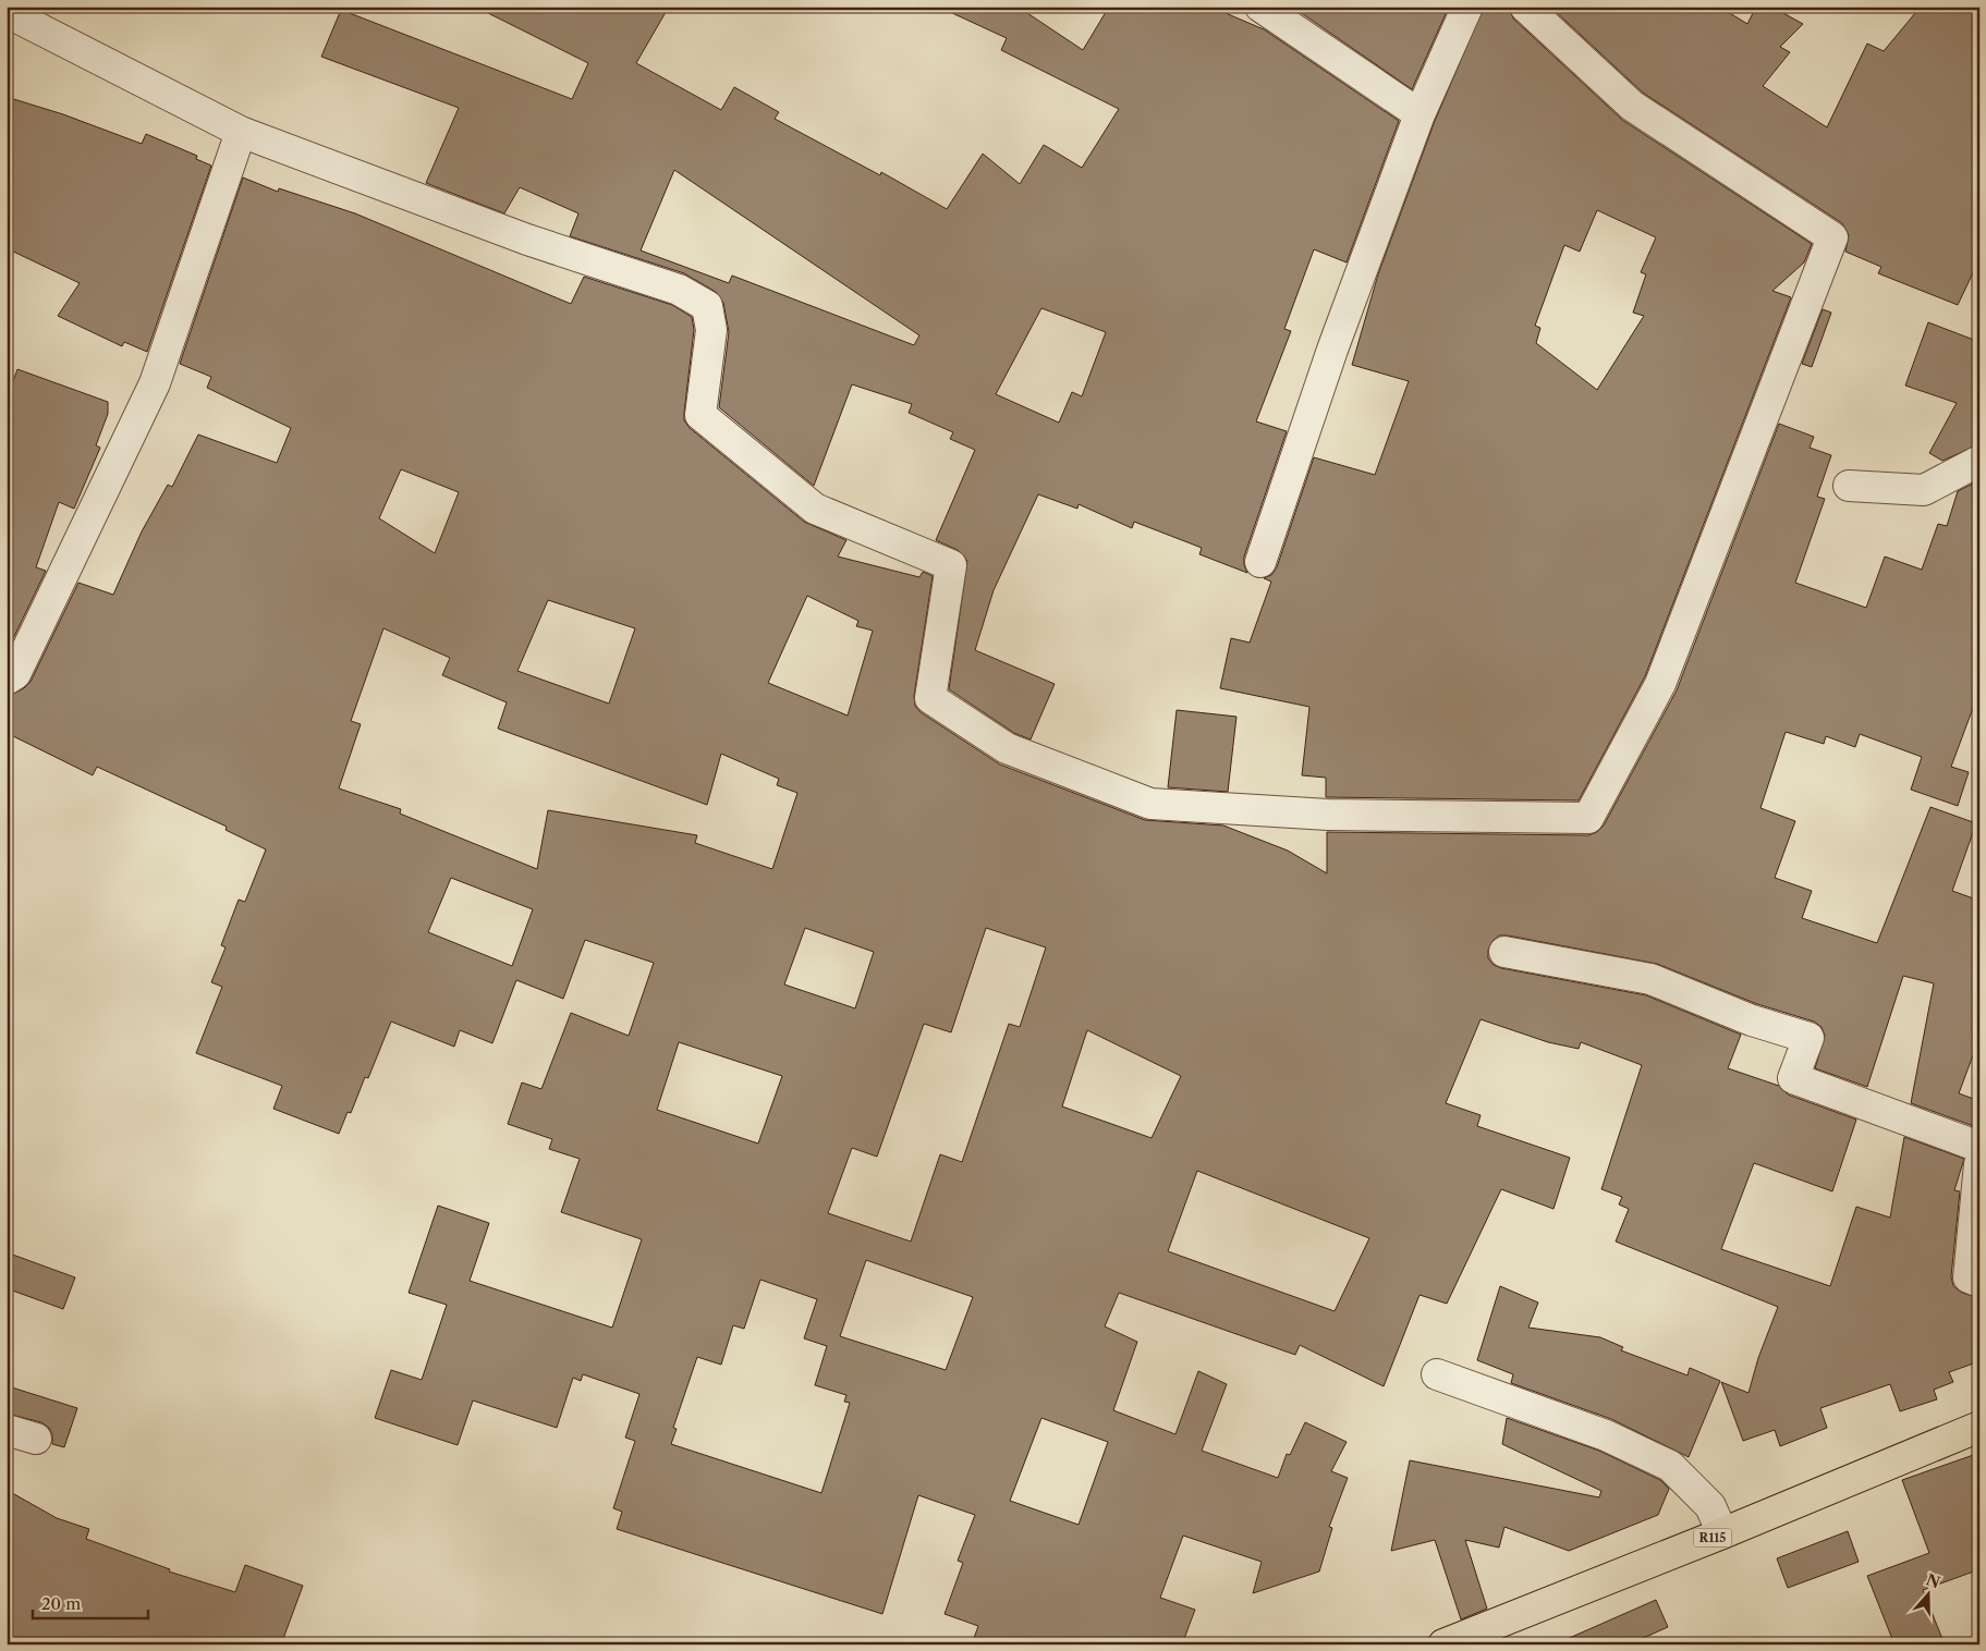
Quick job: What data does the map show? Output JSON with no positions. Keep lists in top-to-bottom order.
{
  "streets": {
    "main road": ["R115"]
  },
  "scale_bar": "20 m",
  "north": "top"
}
